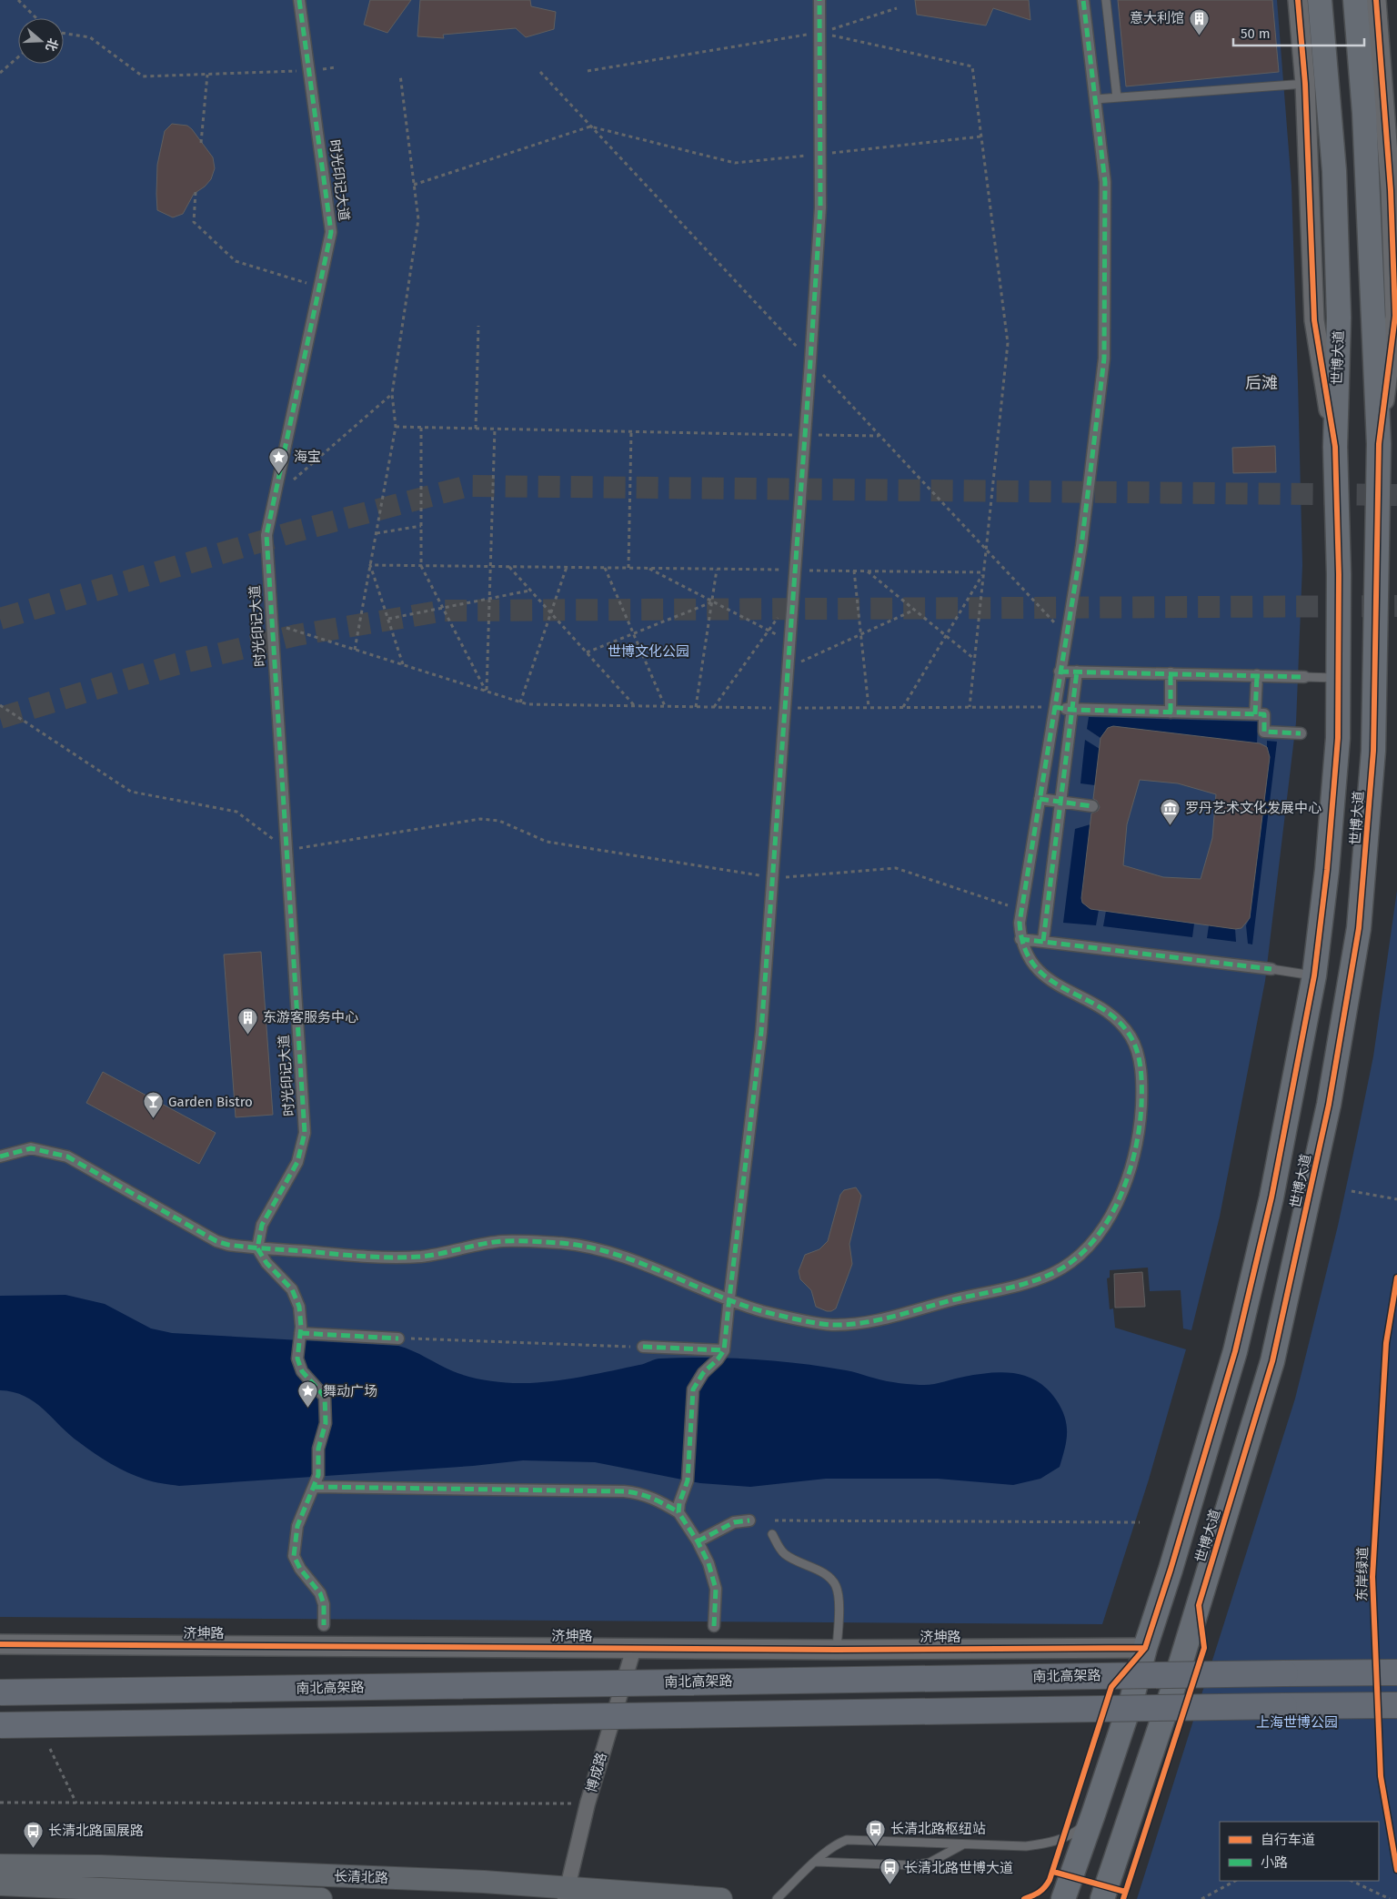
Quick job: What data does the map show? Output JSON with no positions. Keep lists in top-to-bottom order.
{
  "streets": {
    "highway": ["南北高架路"],
    "main road": ["世博大道", "长清北路"],
    "street": ["时光印记大道", "济坤路", "博成路"],
    "cycle path": ["东岸绿道"]
  },
  "crossings": [
    ["世博大道", "济坤路"],
    ["济坤路", "博成路"],
    ["博成路", "长清北路"]
  ],
  "districts": ["后滩"],
  "parks": ["世博文化公园", "上海世博公园"],
  "places": {
    "building": ["意大利馆", "东游客服务中心"],
    "place": ["海宝", "舞动广场"],
    "museum": ["罗丹艺术文化发展中心"],
    "bar": ["Garden Bistro"],
    "bus stop": ["长清北路枢纽站", "长清北路国展路", "长清北路世博大道"]
  },
  "legend": ["自行车道", "小路"],
  "scale_bar": "50 m",
  "north": "right"
}
